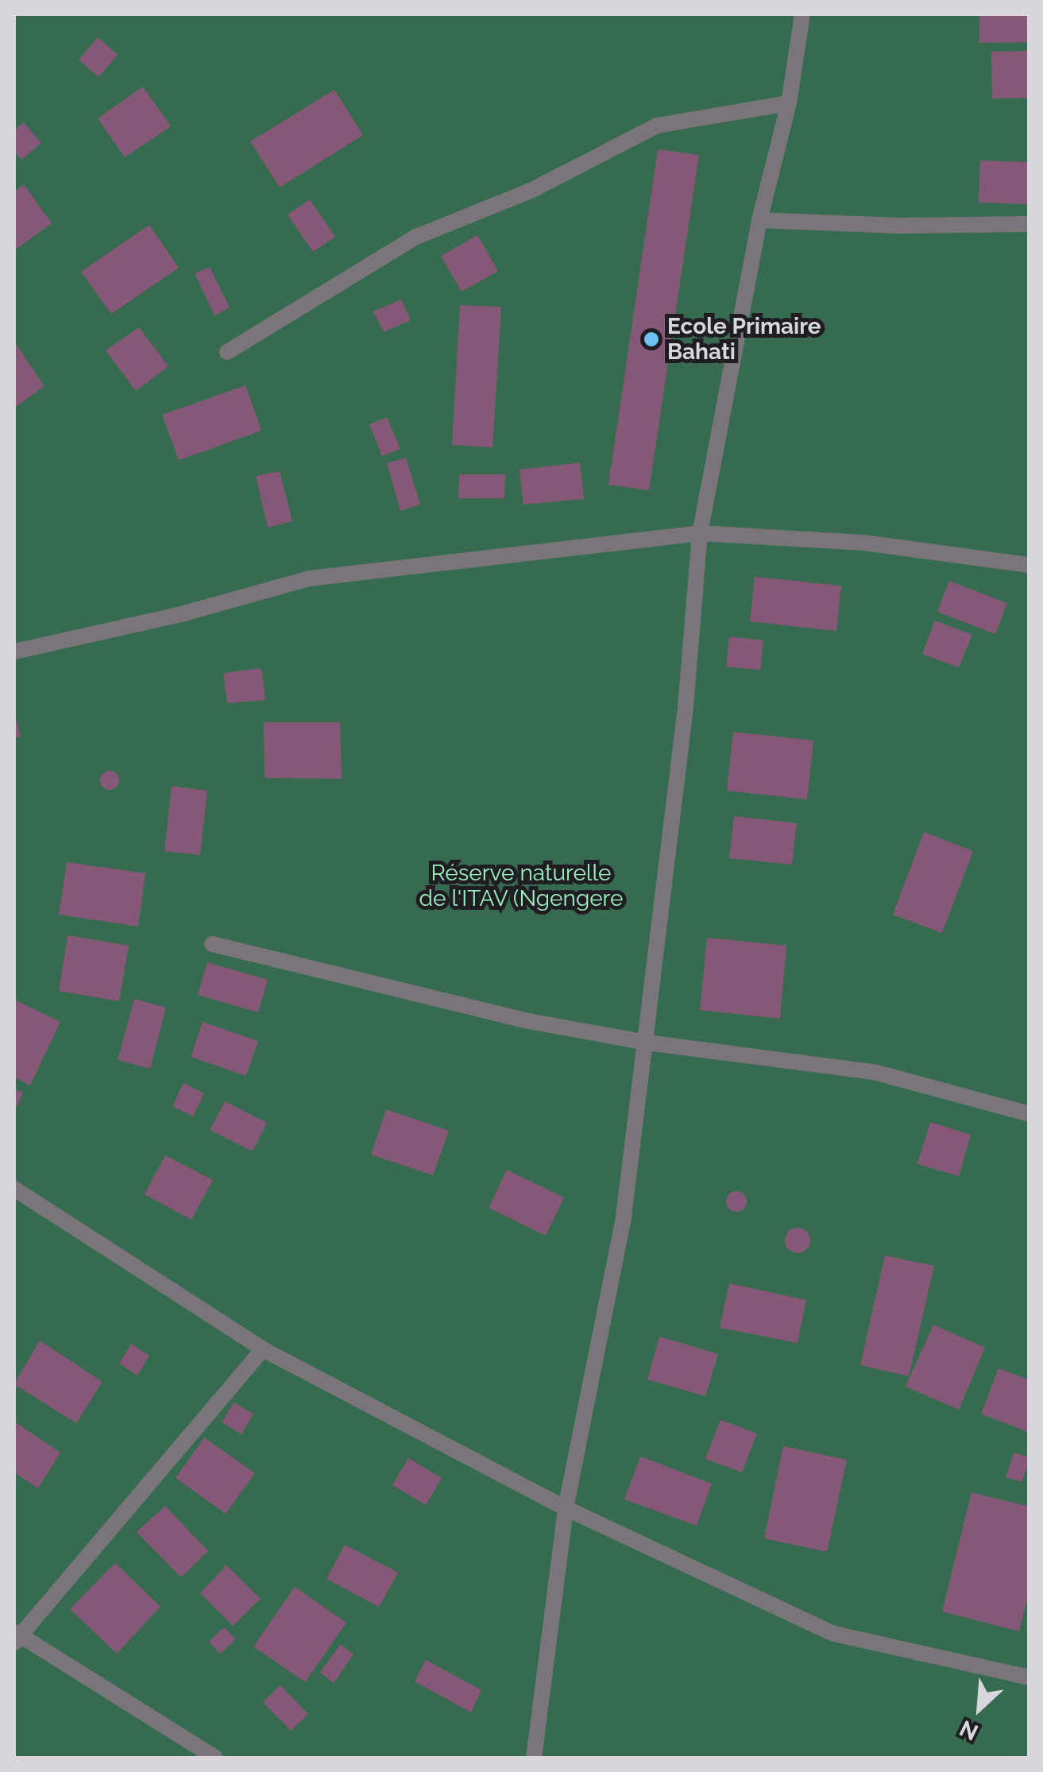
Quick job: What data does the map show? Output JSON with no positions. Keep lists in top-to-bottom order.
{
  "parks": ["Réserve naturelle de l'ITAV (Ngengere"],
  "places": ["Ecole Primaire Bahati"],
  "north": "bottom left"
}
